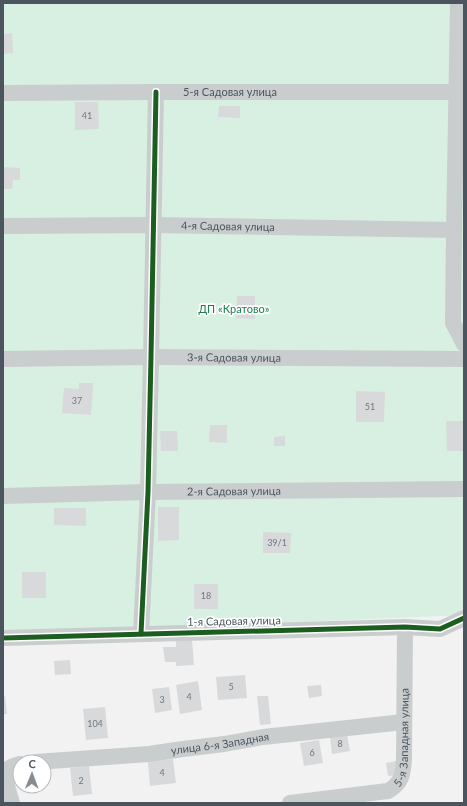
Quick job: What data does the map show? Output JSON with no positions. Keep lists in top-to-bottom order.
{
  "streets": {
    "street": [
      "5-я Садовая улица",
      "4-я Садовая улица",
      "3-я Садовая улица",
      "2-я Садовая улица",
      "1-я Садовая улица",
      "5-я Западная улица",
      "улица 6-я Западная"
    ]
  },
  "crossings": [
    ["1-я Садовая улица", "5-я Западная улица"],
    ["5-я Западная улица", "улица 6-я Западная"]
  ],
  "parks": ["ДП «Кратово»"],
  "house_numbers": [
    "41",
    "37",
    "51",
    "39/1",
    "18",
    "5",
    "4",
    "3",
    "104",
    "8",
    "6",
    "4",
    "2"
  ],
  "north": "top"
}
